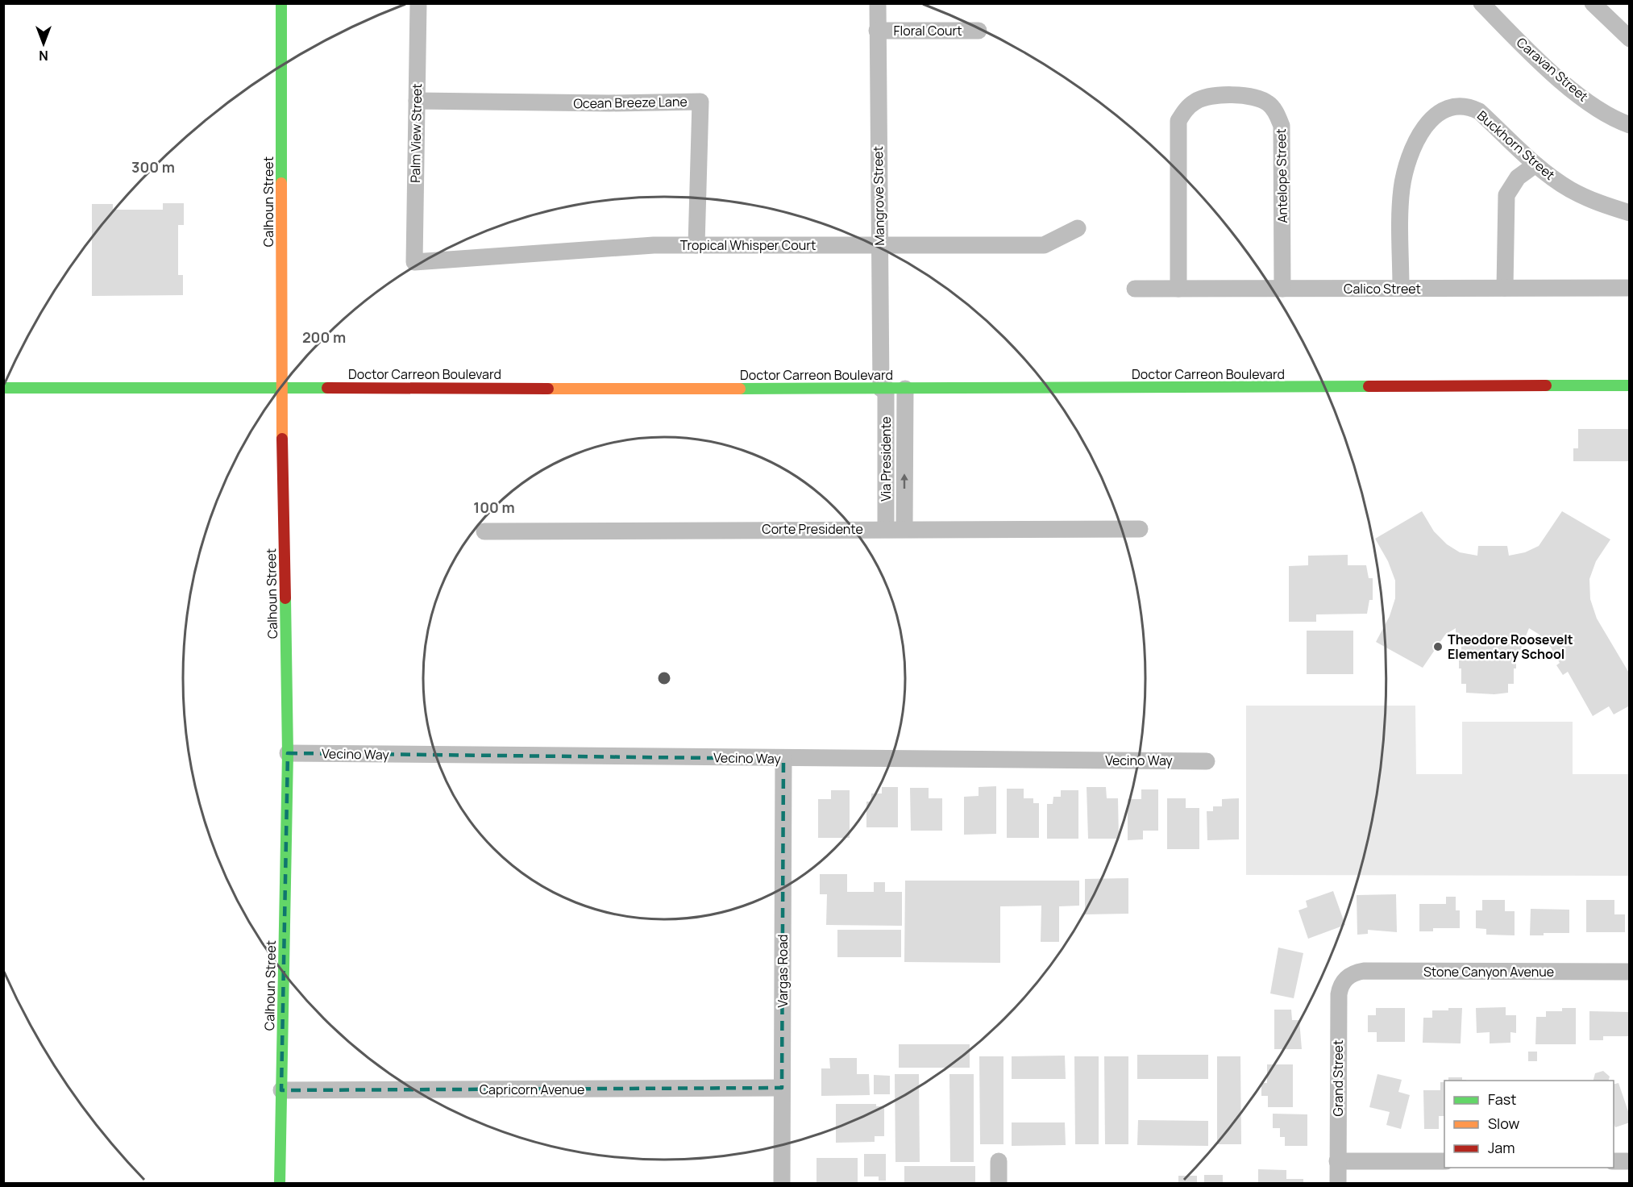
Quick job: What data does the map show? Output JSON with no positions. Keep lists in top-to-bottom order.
{
  "streets": {
    "main road": ["Calhoun Street", "Doctor Carreon Boulevard"],
    "street": [
      "Floral Court",
      "Caravan Street",
      "Ocean Breeze Lane",
      "Palm View Street",
      "Buckhorn Street",
      "Antelope Street",
      "Mangrove Street",
      "Tropical Whisper Court",
      "Calico Street",
      "Via Presidente",
      "Corte Presidente",
      "Vecino Way",
      "Vargas Road",
      "Stone Canyon Avenue",
      "Grand Street",
      "Capricorn Avenue"
    ]
  },
  "crossings": [
    ["Floral Court", "Mangrove Street"],
    ["Ocean Breeze Lane", "Palm View Street"],
    ["Ocean Breeze Lane", "Tropical Whisper Court"],
    ["Palm View Street", "Tropical Whisper Court"],
    ["Buckhorn Street", "Calico Street"],
    ["Antelope Street", "Calico Street"],
    ["Mangrove Street", "Tropical Whisper Court"],
    ["Mangrove Street", "Doctor Carreon Boulevard"],
    ["Mangrove Street", "Via Presidente"],
    ["Calhoun Street", "Doctor Carreon Boulevard"],
    ["Calhoun Street", "Vecino Way"],
    ["Calhoun Street", "Capricorn Avenue"],
    ["Doctor Carreon Boulevard", "Via Presidente"],
    ["Via Presidente", "Corte Presidente"],
    ["Vecino Way", "Vargas Road"],
    ["Vargas Road", "Capricorn Avenue"],
    ["Stone Canyon Avenue", "Grand Street"]
  ],
  "places": ["Theodore Roosevelt Elementary School"],
  "legend": ["Fast", "Slow", "Jam"],
  "north": "bottom",
  "rings": ["300 m", "200 m", "100 m"]
}
